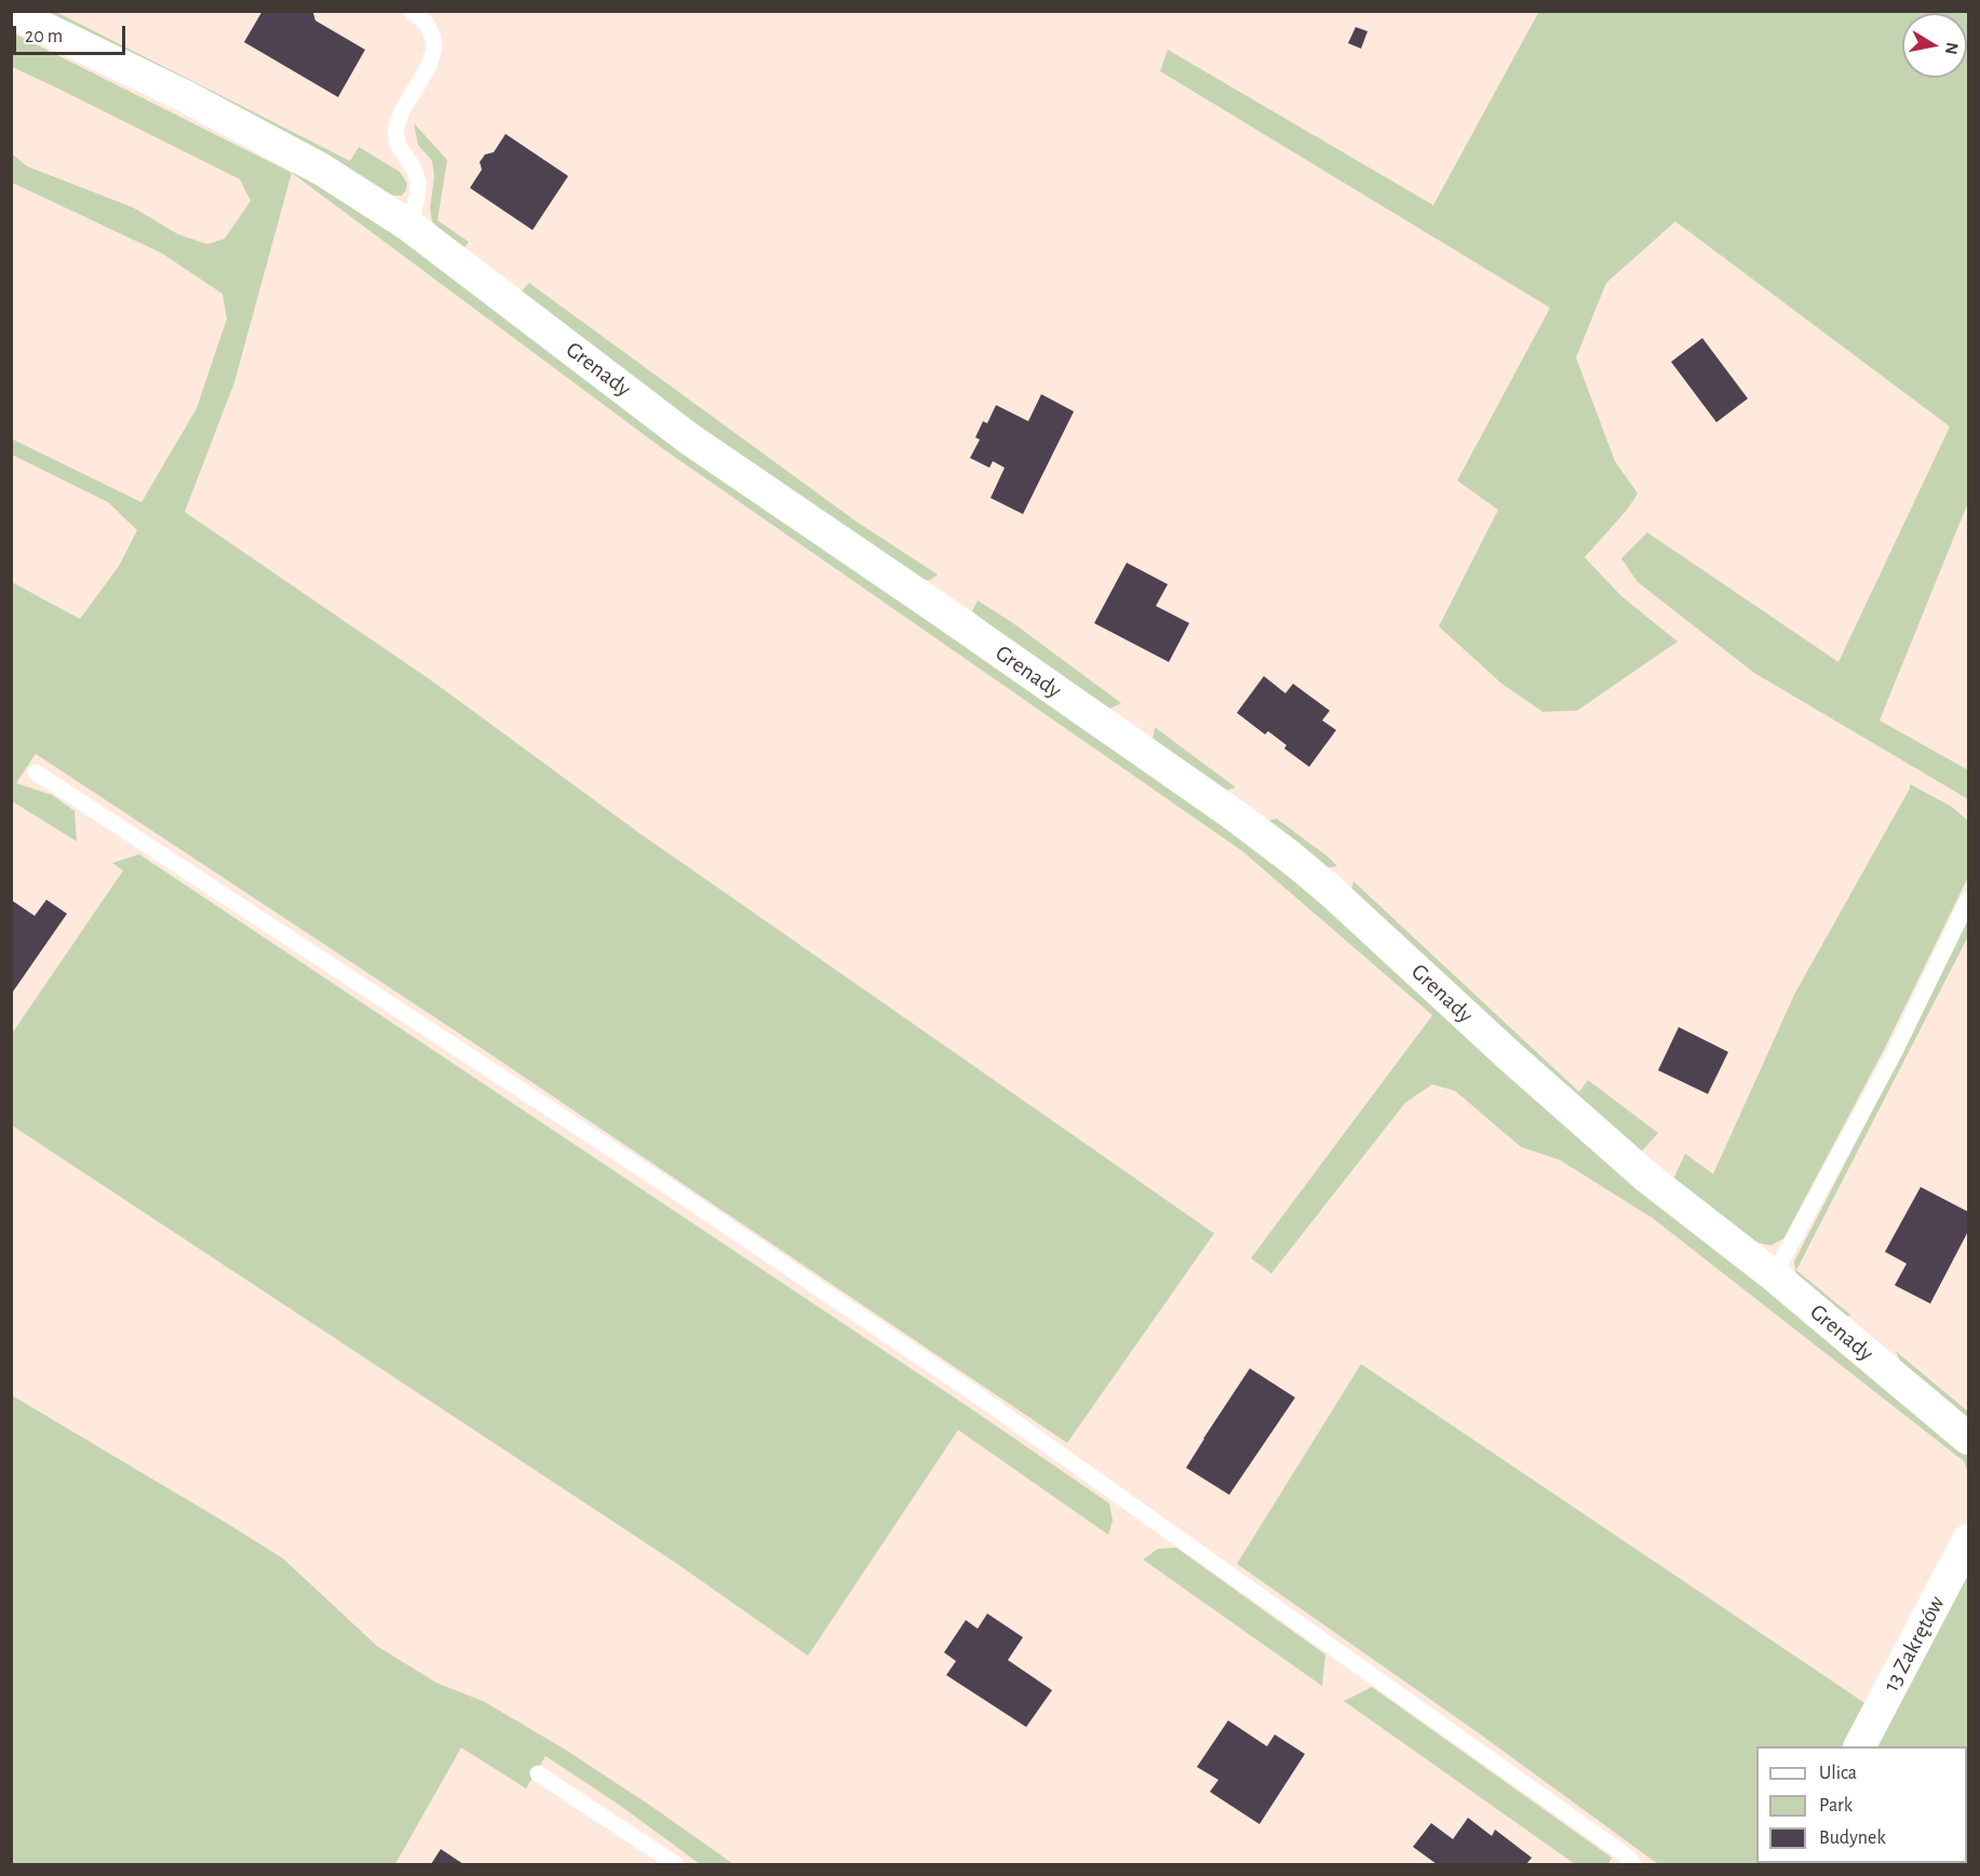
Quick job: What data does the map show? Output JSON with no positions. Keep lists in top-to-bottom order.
{
  "streets": {
    "street": ["Grenady", "13 Zakrętów"]
  },
  "legend": ["Ulica", "Park", "Budynek"],
  "scale_bar": "20 m",
  "north": "right"
}
